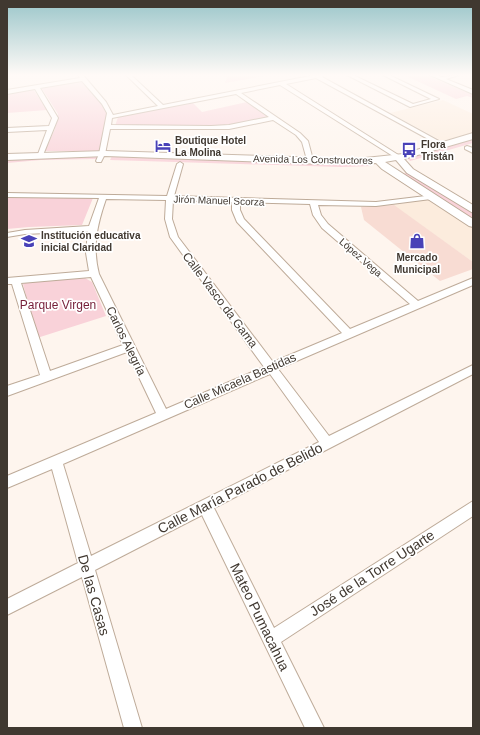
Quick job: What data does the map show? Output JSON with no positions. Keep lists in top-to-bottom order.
{
  "streets": {
    "street": [
      "Avenida Los Constructores",
      "Jirón Manuel Scorza",
      "López Vega",
      "Calle Vasco da Gama",
      "Carlos Alegría",
      "Calle Micaela Bastidas",
      "Calle María Parado de Belido",
      "José de la Torre Ugarte",
      "De las Casas",
      "Mateo Pumacahua"
    ]
  },
  "crossings": [
    ["Avenida Los Constructores", "Calle Vasco da Gama"],
    ["Jirón Manuel Scorza", "López Vega"],
    ["Jirón Manuel Scorza", "Calle Vasco da Gama"],
    ["Jirón Manuel Scorza", "Carlos Alegría"],
    ["López Vega", "Calle Micaela Bastidas"],
    ["Calle Vasco da Gama", "Calle Micaela Bastidas"],
    ["Calle Vasco da Gama", "Calle María Parado de Belido"],
    ["Carlos Alegría", "Calle Micaela Bastidas"],
    ["Calle Micaela Bastidas", "De las Casas"],
    ["Calle María Parado de Belido", "De las Casas"],
    ["Calle María Parado de Belido", "Mateo Pumacahua"],
    ["José de la Torre Ugarte", "Mateo Pumacahua"]
  ],
  "parks": ["Parque Virgen"],
  "places": {
    "hotel": ["Boutique Hotel La Molina"],
    "bus stop": ["Flora Tristán"],
    "school or university": ["Institución educativa inicial Claridad"],
    "shop": ["Mercado Municipal"]
  }
}
